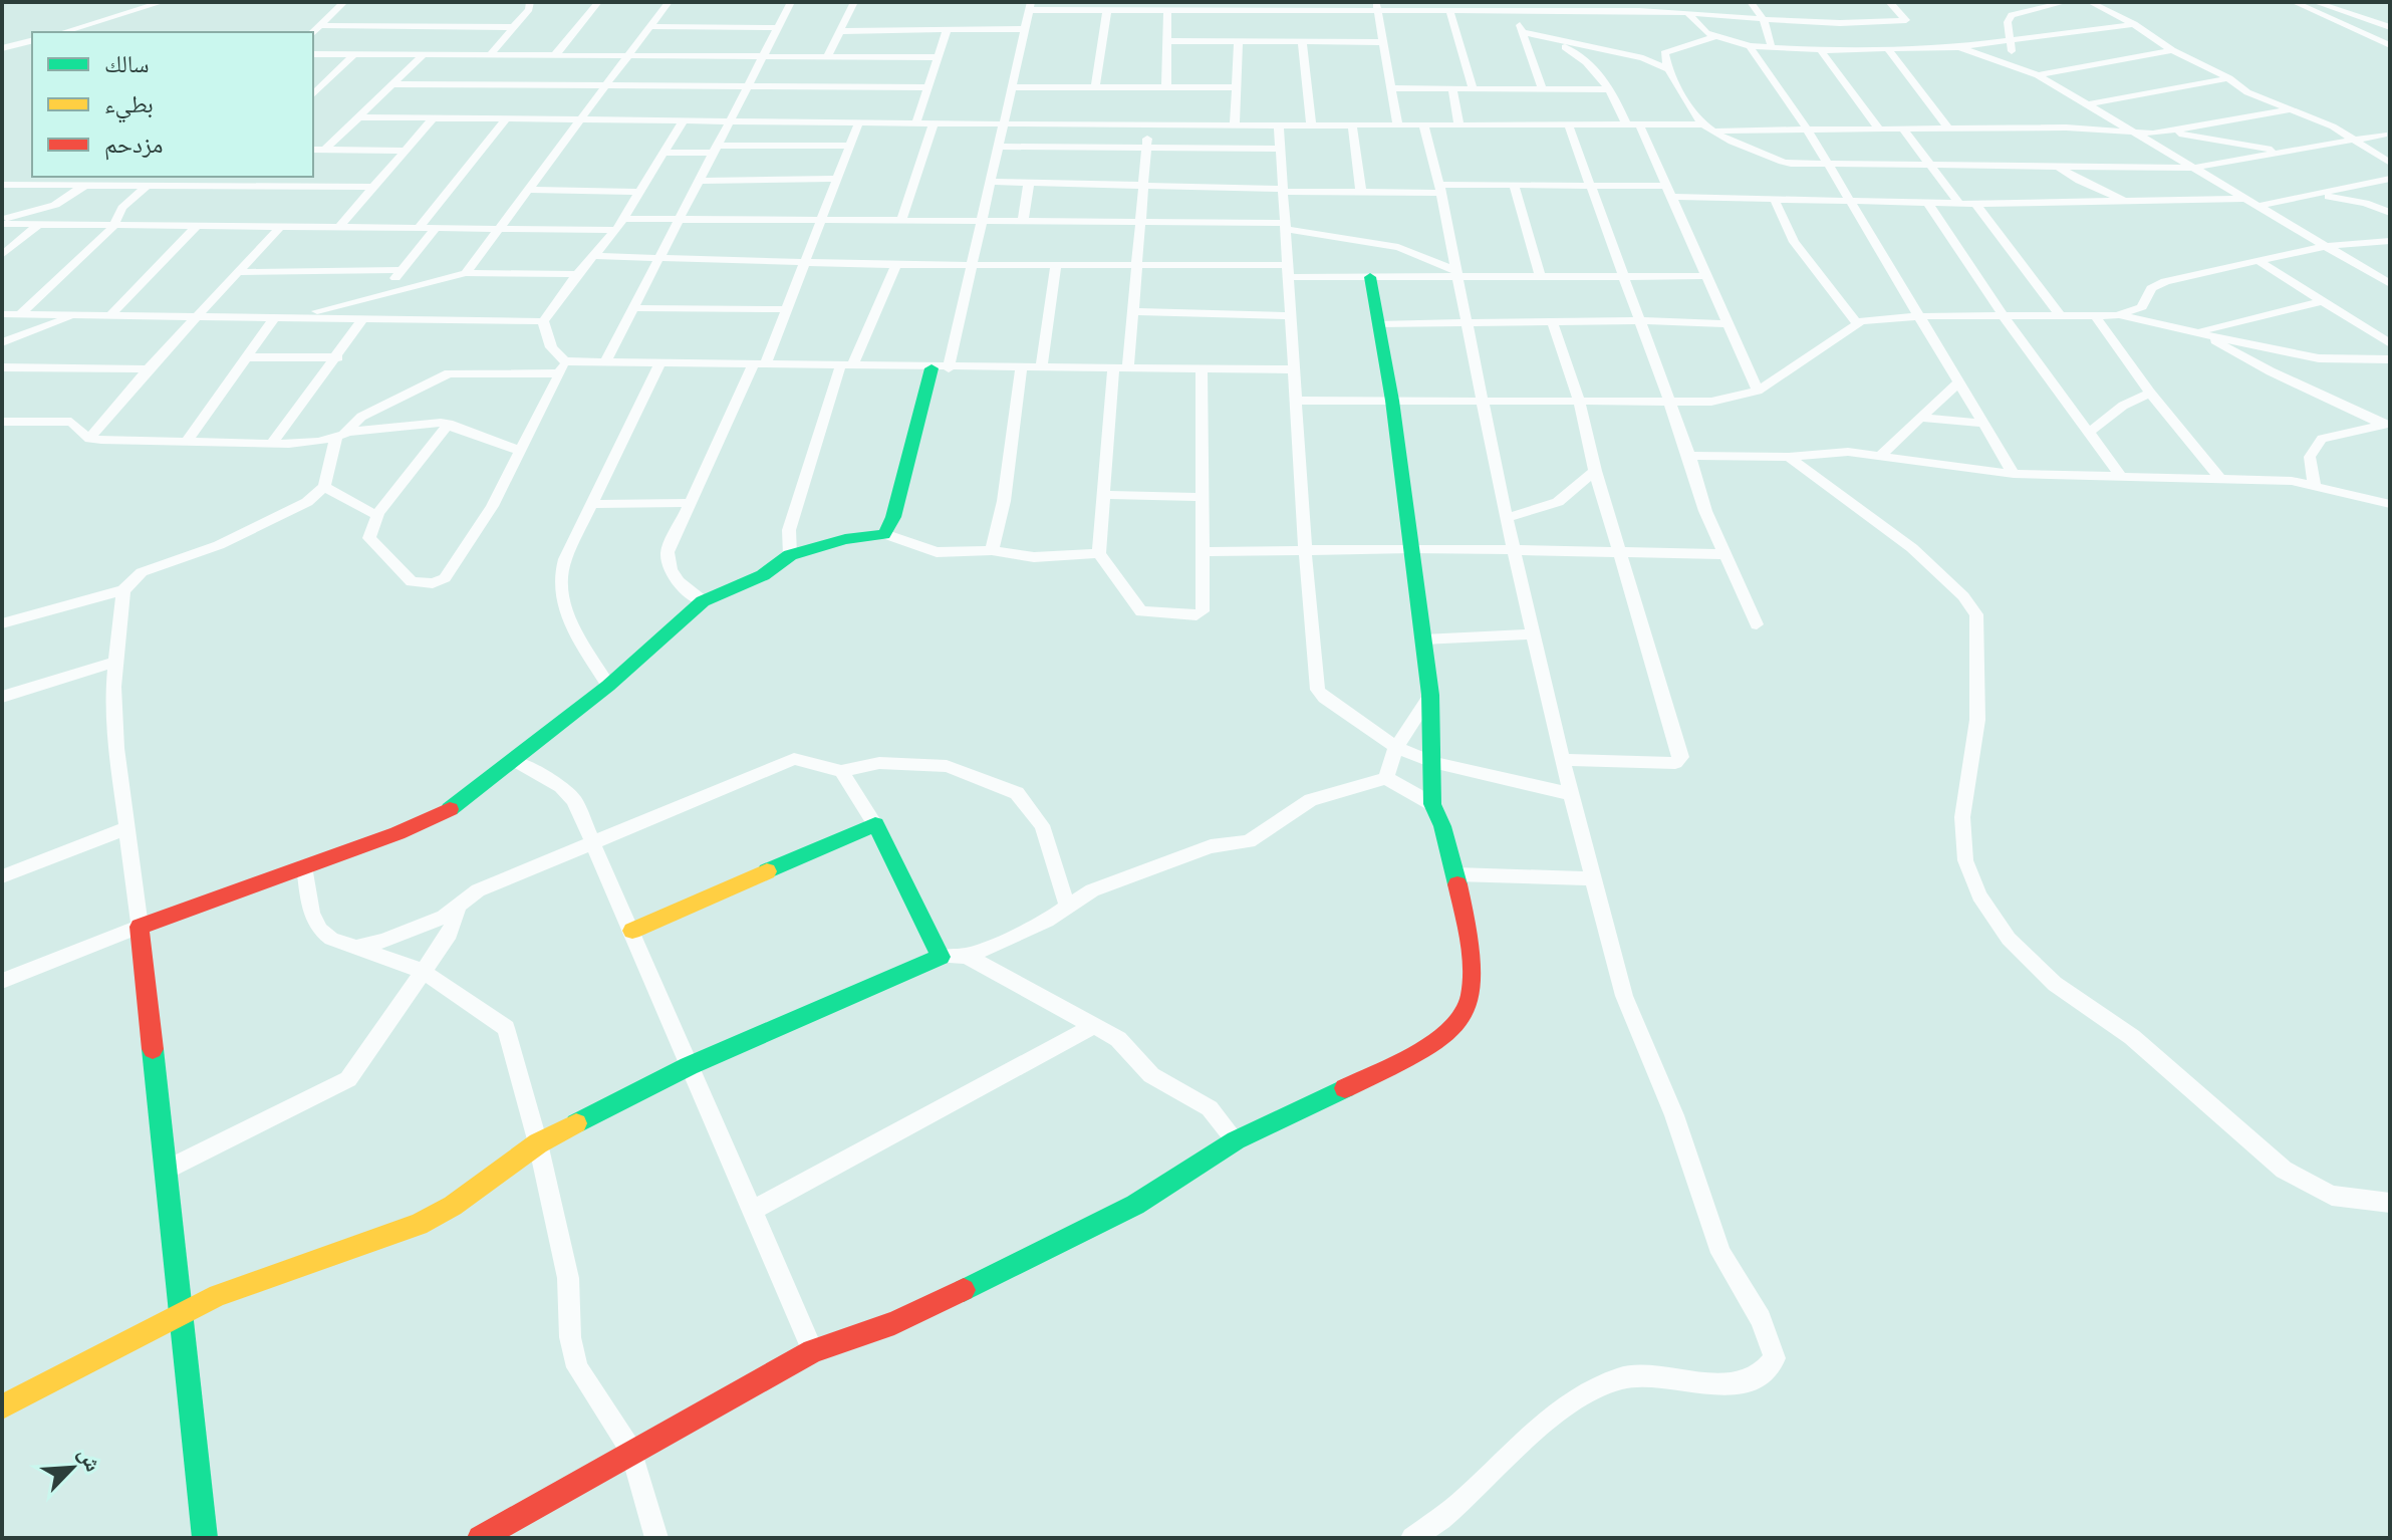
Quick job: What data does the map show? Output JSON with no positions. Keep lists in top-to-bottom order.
{
  "legend": ["سالك", "بطيء", "مزدحم"],
  "north": "top right"
}
